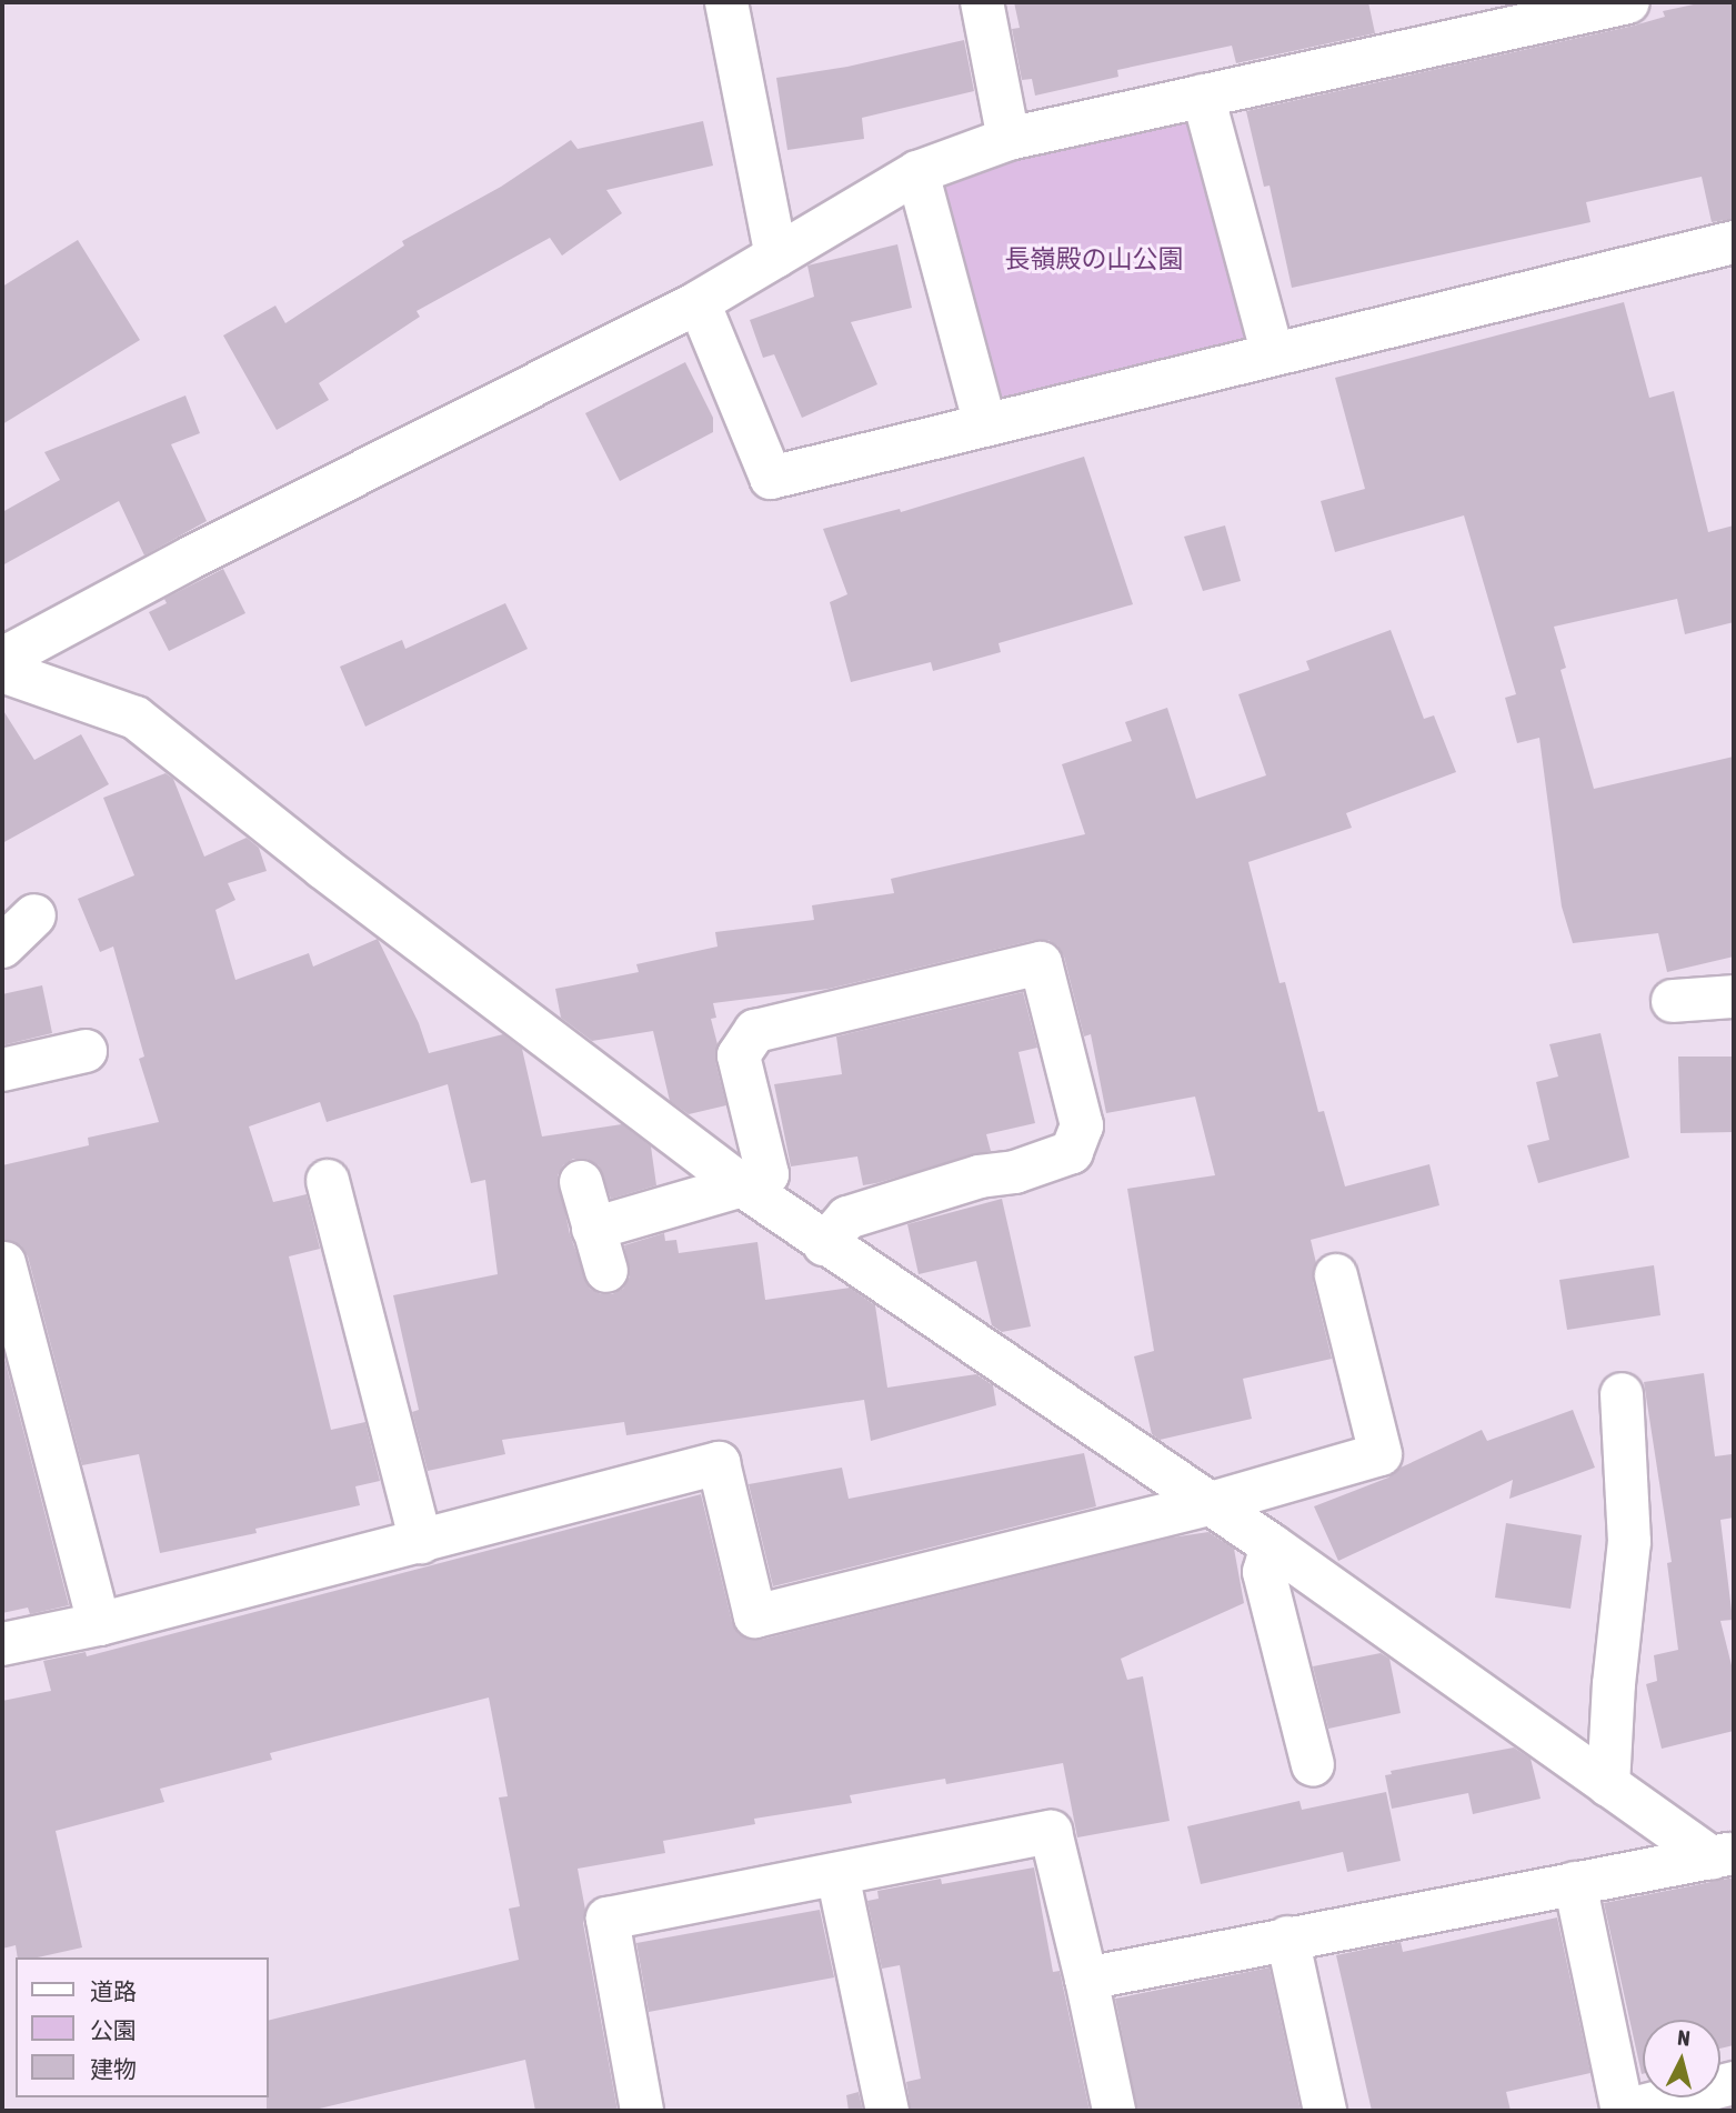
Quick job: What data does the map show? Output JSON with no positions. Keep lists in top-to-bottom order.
{
  "parks": ["長嶺殿の山公園"],
  "legend": ["道路", "公園", "建物"],
  "north": "top"
}
